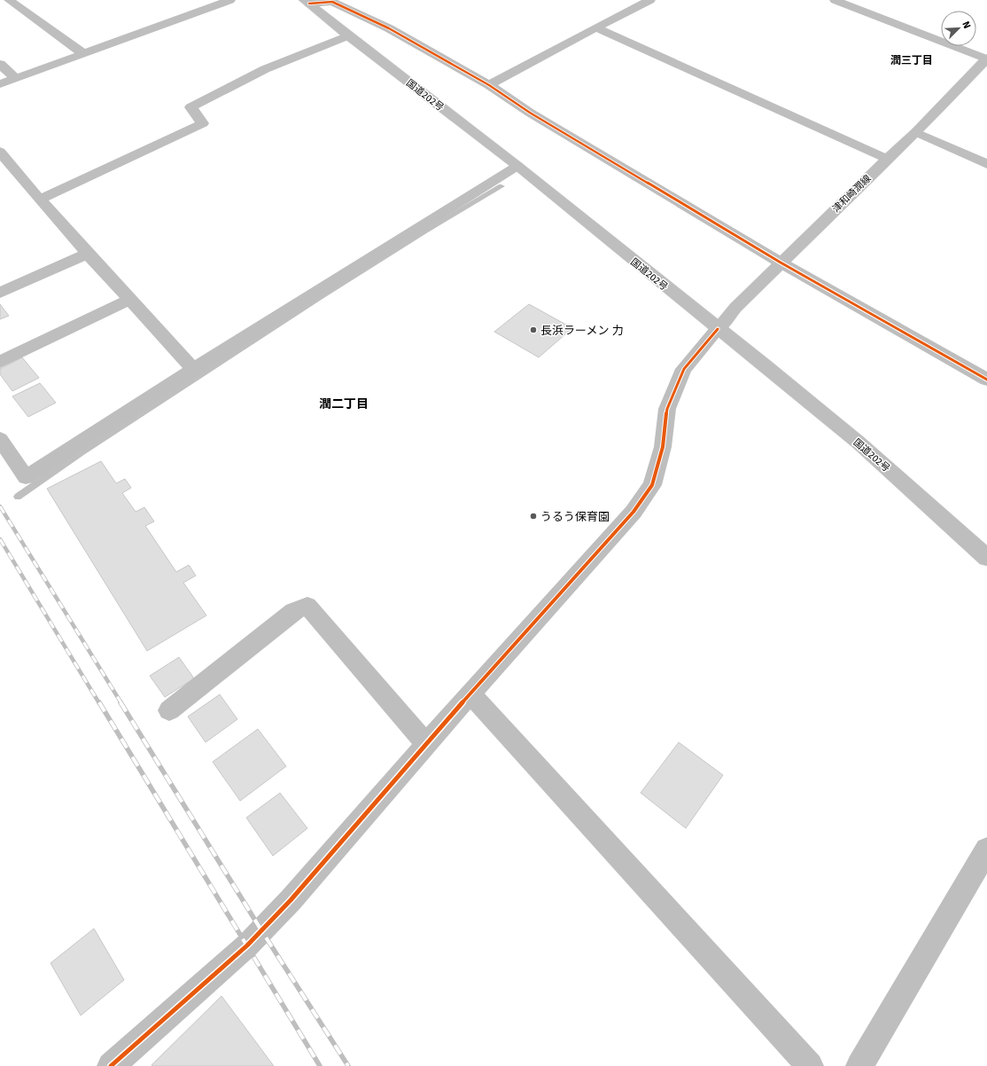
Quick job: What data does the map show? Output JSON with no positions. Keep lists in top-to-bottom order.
{
  "streets": {
    "main road": ["国道202号", "津和崎潤線"]
  },
  "crossings": [
    ["国道202号", "津和崎潤線"]
  ],
  "districts": ["潤三丁目", "潤二丁目"],
  "places": ["長浜ラーメン 力", "うるう保育園"],
  "north": "top right"
}
